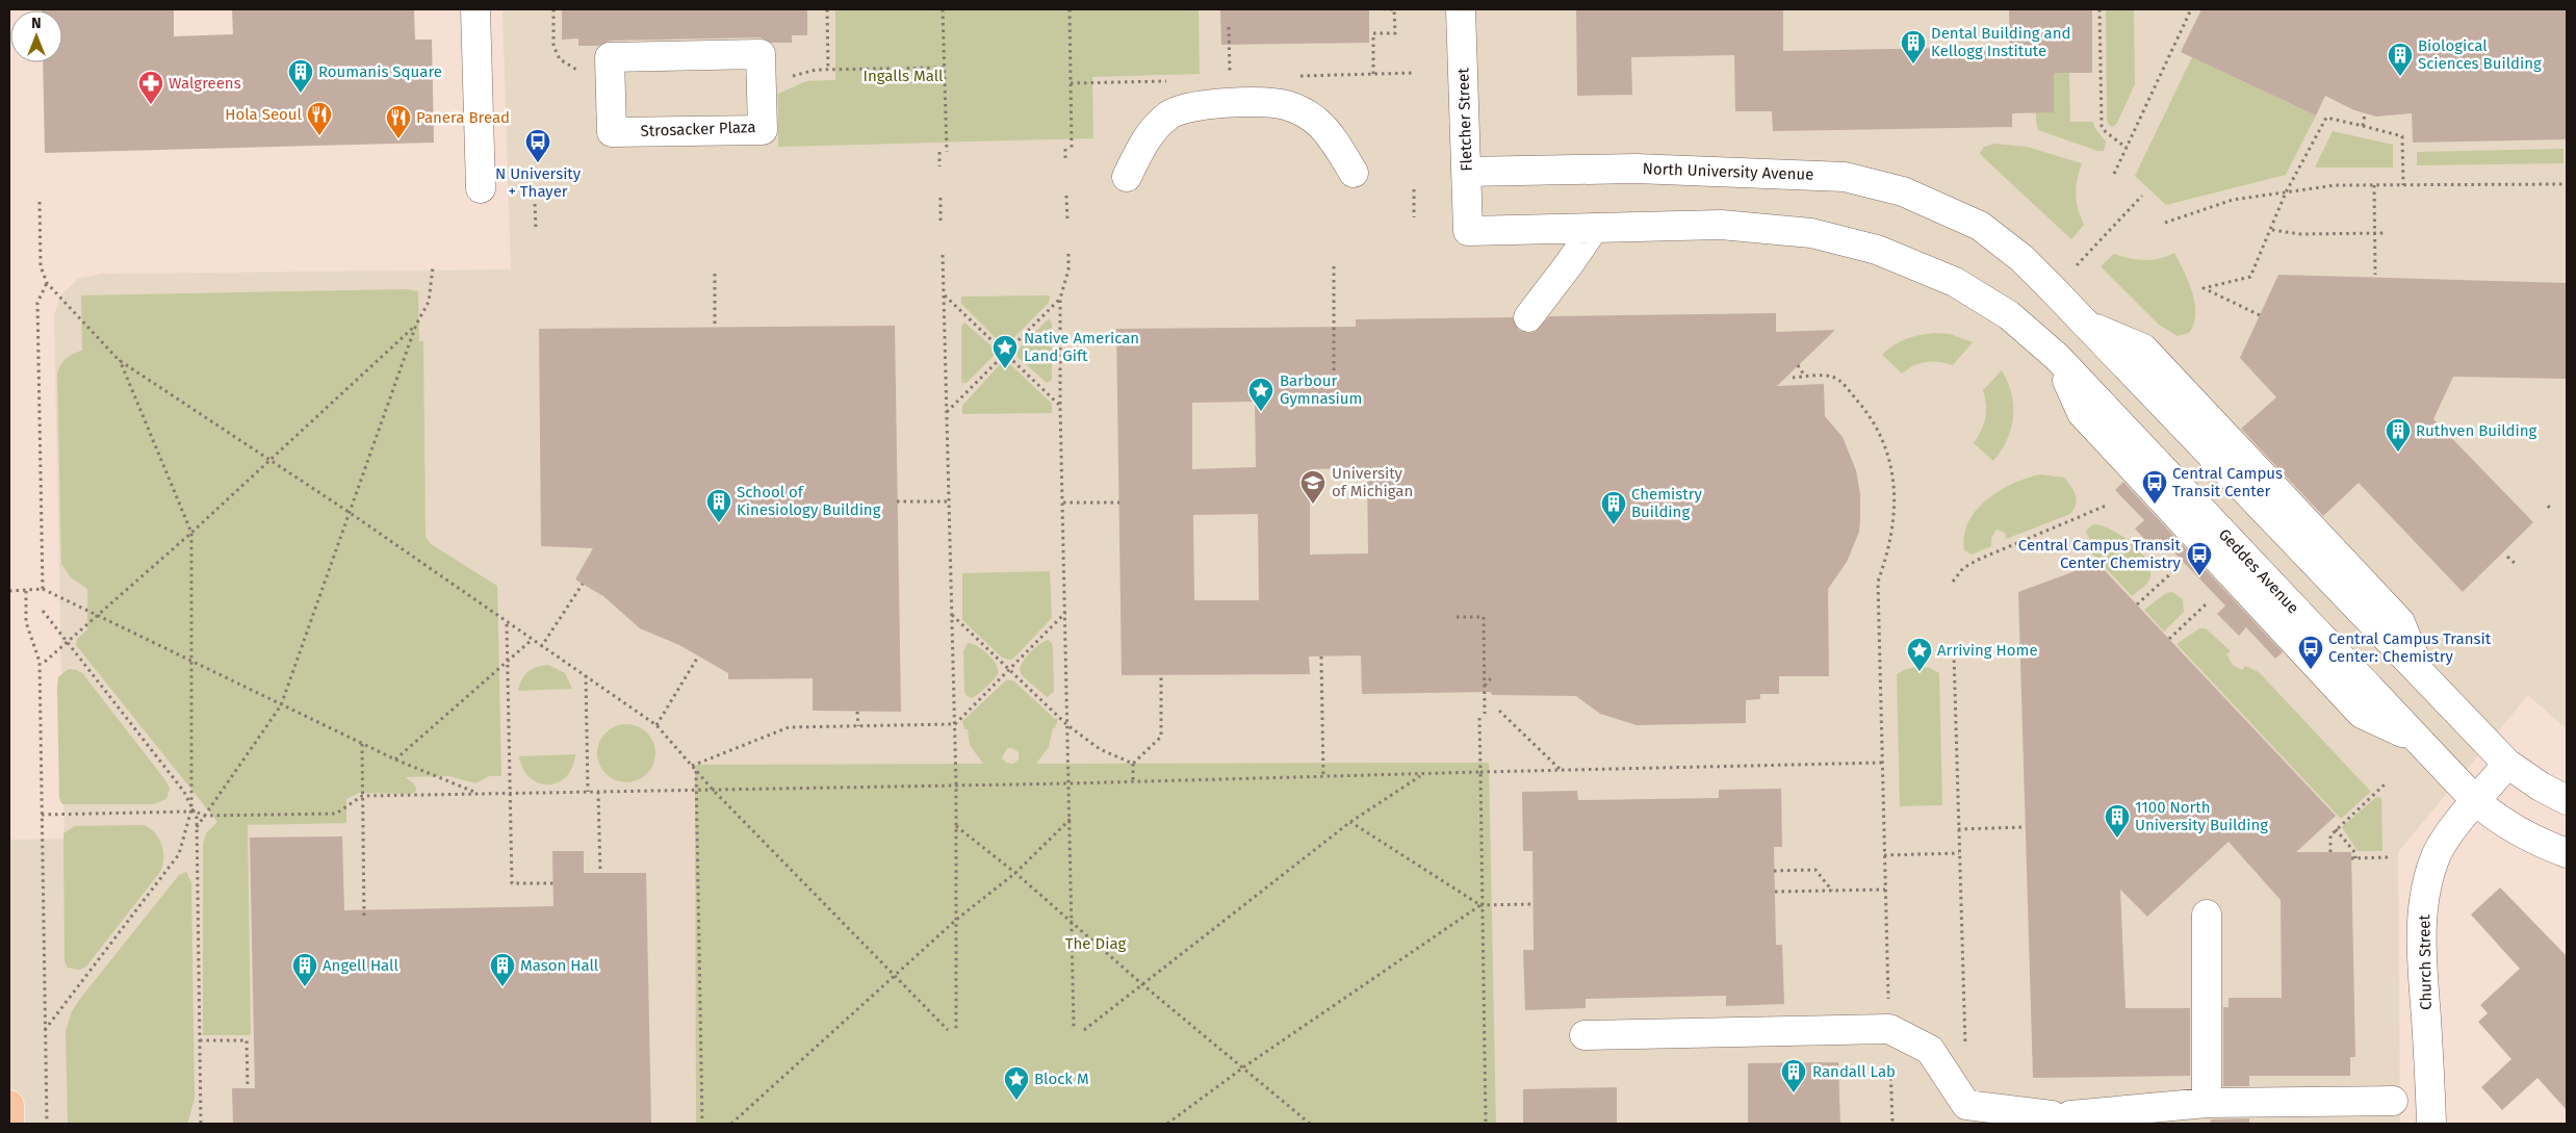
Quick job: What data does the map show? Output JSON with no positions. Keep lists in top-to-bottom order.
{
  "streets": {
    "street": [
      "Fletcher Street",
      "Strosacker Plaza",
      "North University Avenue",
      "Geddes Avenue",
      "Church Street"
    ]
  },
  "crossings": [
    ["Fletcher Street", "North University Avenue"],
    ["Fletcher Street", "Geddes Avenue"],
    ["North University Avenue", "Church Street"],
    ["Geddes Avenue", "Church Street"]
  ],
  "parks": ["Ingalls Mall", "The Diag"],
  "places": {
    "building": [
      "Dental Building and Kellogg Institute",
      "Biological Sciences Building",
      "Roumanis Square",
      "Ruthven Building",
      "School of Kinesiology Building",
      "Chemistry Building",
      "1100 North University Building",
      "Angell Hall",
      "Mason Hall",
      "Randall Lab"
    ],
    "pharmacy": ["Walgreens"],
    "restaurant": ["Hola Seoul", "Panera Bread"],
    "bus stop": [
      "N University + Thayer",
      "Central Campus Transit Center",
      "Central Campus Transit Center Chemistry",
      "Central Campus Transit Center: Chemistry"
    ],
    "place": [
      "Native American Land Gift",
      "Barbour Gymnasium",
      "Arriving Home",
      "Block M"
    ],
    "school or university": ["University of Michigan"]
  },
  "north": "top"
}
